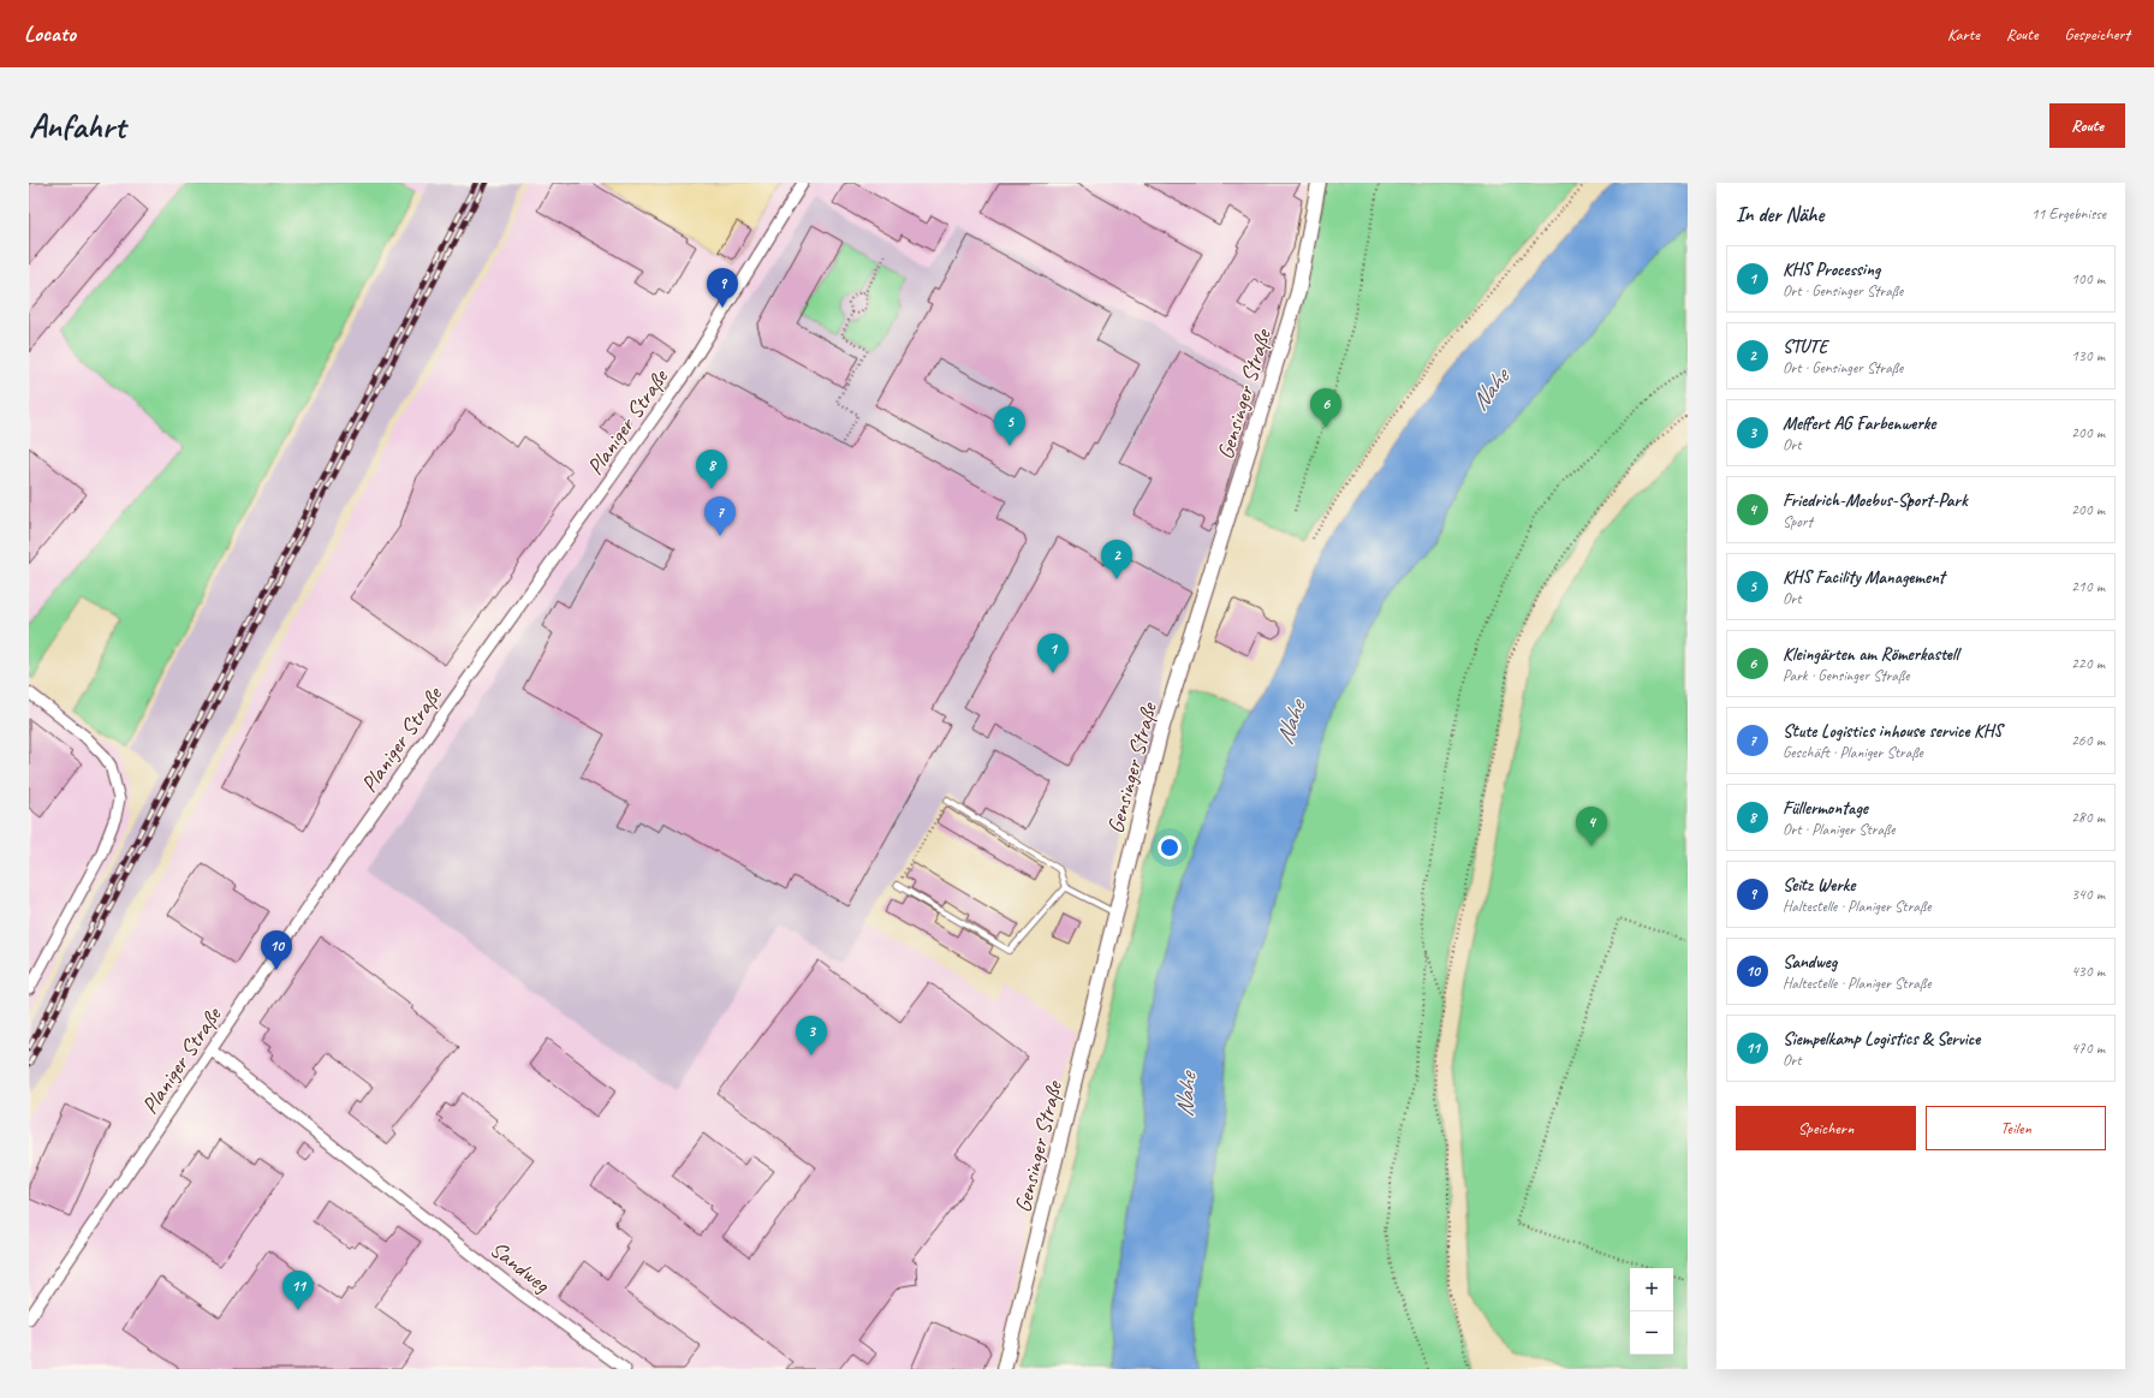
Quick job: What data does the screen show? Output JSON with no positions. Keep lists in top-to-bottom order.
{
  "streets": {
    "street": ["Gensinger Straße", "Planiger Straße", "Sandweg"]
  },
  "crossings": [
    ["Planiger Straße", "Sandweg"]
  ],
  "water": ["Nahe"],
  "page": {
    "header": "Locato",
    "nav": ["Karte", "Route", "Gespeichert"],
    "buttons": [
      "Route",
      ["Speichern", "Teilen"]
    ],
    "title": "Anfahrt",
    "heading": ["In der Nähe", "11 Ergebnisse"],
    "list": [
      {
        "mark": "1",
        "name": "KHS Processing",
        "note": "Ort · Gensinger Straße",
        "value": "100 m"
      },
      {
        "mark": "2",
        "name": "STUTE",
        "note": "Ort · Gensinger Straße",
        "value": "130 m"
      },
      {
        "mark": "3",
        "name": "Meffert AG Farbenwerke",
        "note": "Ort",
        "value": "200 m"
      },
      {
        "mark": "4",
        "name": "Friedrich-Moebus-Sport-Park",
        "note": "Sport",
        "value": "200 m"
      },
      {
        "mark": "5",
        "name": "KHS Facility Management",
        "note": "Ort",
        "value": "210 m"
      },
      {
        "mark": "6",
        "name": "Kleingärten am Römerkastell",
        "note": "Park · Gensinger Straße",
        "value": "220 m"
      },
      {
        "mark": "7",
        "name": "Stute Logistics inhouse service KHS",
        "note": "Geschäft · Planiger Straße",
        "value": "260 m"
      },
      {
        "mark": "8",
        "name": "Füllermontage",
        "note": "Ort · Planiger Straße",
        "value": "280 m"
      },
      {
        "mark": "9",
        "name": "Seitz Werke",
        "note": "Haltestelle · Planiger Straße",
        "value": "340 m"
      },
      {
        "mark": "10",
        "name": "Sandweg",
        "note": "Haltestelle · Planiger Straße",
        "value": "430 m"
      },
      {
        "mark": "11",
        "name": "Siempelkamp Logistics & Service",
        "note": "Ort",
        "value": "470 m"
      }
    ],
    "pins": [
      "9",
      "6",
      "5",
      "8",
      "7",
      "2",
      "1",
      "4",
      "10",
      "3",
      "11"
    ],
    "map_buttons": ["+", "−"]
  }
}
